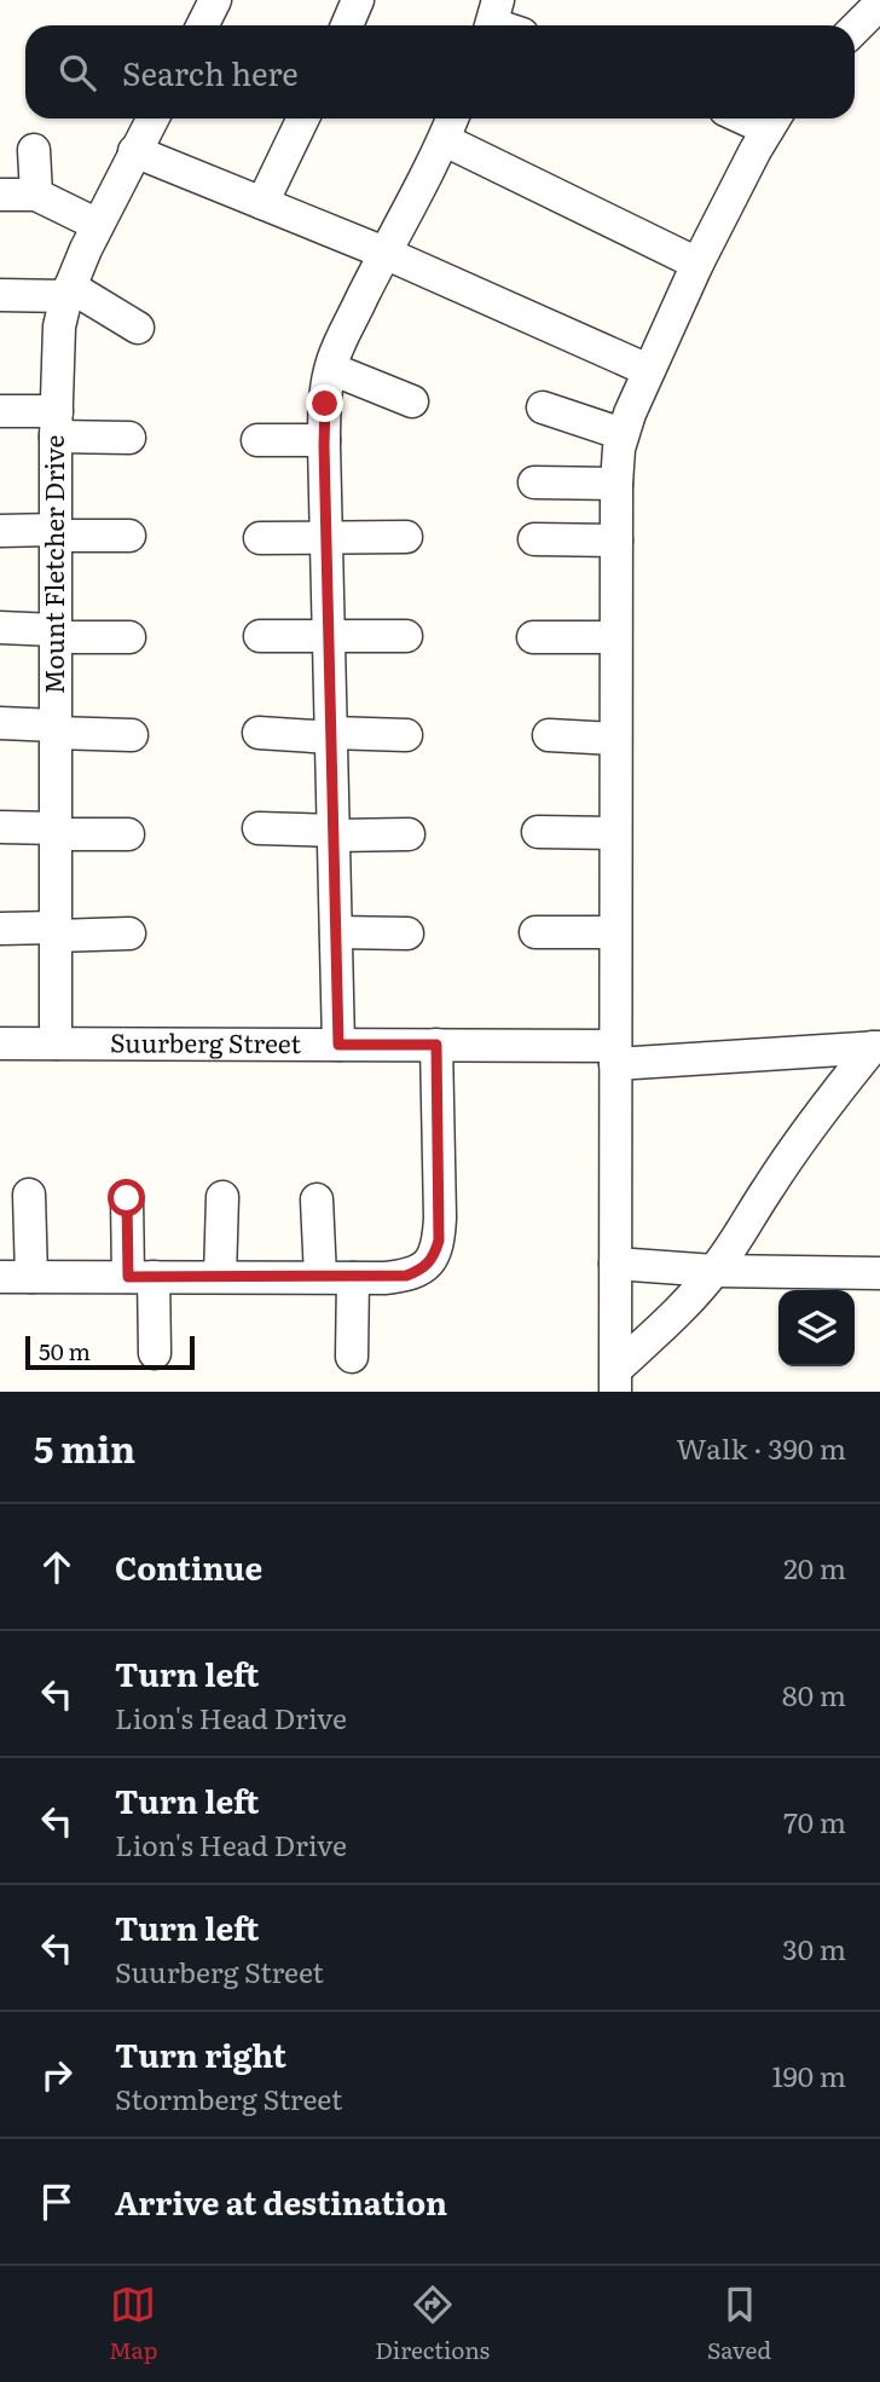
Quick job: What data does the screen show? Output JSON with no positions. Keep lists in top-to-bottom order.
{
  "streets": {
    "street": ["Mount Fletcher Drive", "Suurberg Street"]
  },
  "crossings": [
    ["Mount Fletcher Drive", "Suurberg Street"]
  ],
  "scale_bar": "50 m",
  "page": {
    "search": "Search here",
    "scale": "50 m",
    "heading": ["5 min", "Walk · 390 m"],
    "list": [
      ["Continue", "20 m"],
      ["Turn left", "Lion's Head Drive", "80 m"],
      ["Turn left", "Lion's Head Drive", "70 m"],
      ["Turn left", "Suurberg Street", "30 m"],
      ["Turn right", "Stormberg Street", "190 m"],
      "Arrive at destination"
    ],
    "nav": ["Map", "Directions", "Saved"]
  }
}
